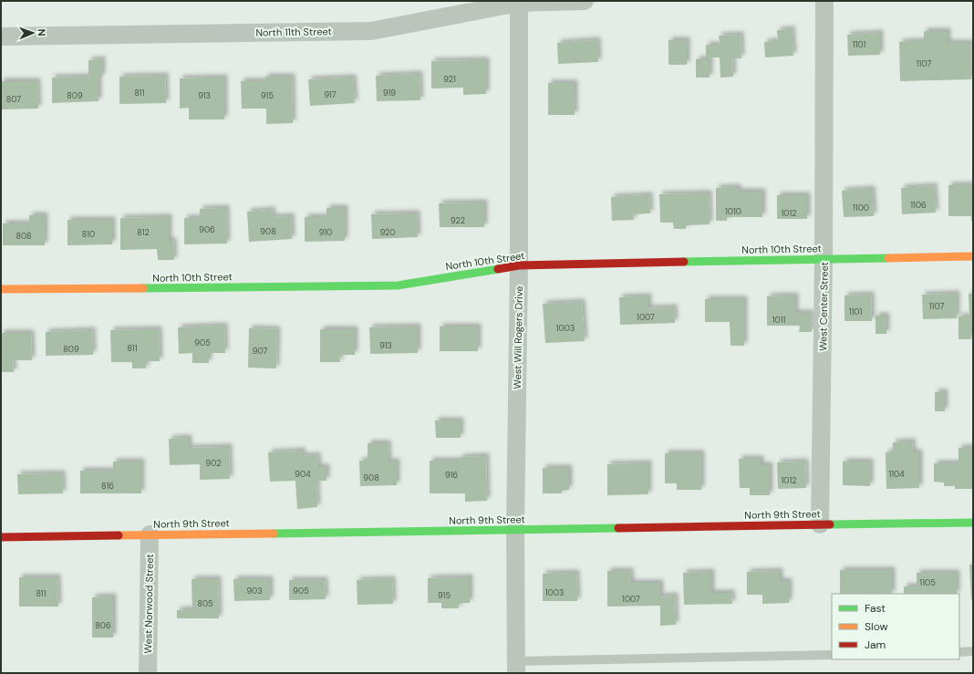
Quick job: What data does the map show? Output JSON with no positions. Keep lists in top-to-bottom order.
{
  "streets": {
    "street": [
      "North 11th Street",
      "North 10th Street",
      "West Center Street",
      "West Will Rogers Drive",
      "North 9th Street",
      "West Norwood Street"
    ]
  },
  "crossings": [
    ["North 11th Street", "West Will Rogers Drive"],
    ["North 10th Street", "West Center Street"],
    ["North 10th Street", "West Will Rogers Drive"],
    ["West Center Street", "North 9th Street"],
    ["West Will Rogers Drive", "North 9th Street"],
    ["North 9th Street", "West Norwood Street"]
  ],
  "house_numbers": [
    "1101",
    "1107",
    "921",
    "811",
    "919",
    "917",
    "809",
    "913",
    "915",
    "807",
    "1106",
    "1100",
    "1010",
    "1012",
    "922",
    "906",
    "908",
    "812",
    "910",
    "920",
    "810",
    "808",
    "1107",
    "1101",
    "1007",
    "1011",
    "1003",
    "905",
    "913",
    "811",
    "809",
    "907",
    "902",
    "904",
    "1104",
    "916",
    "908",
    "1012",
    "816",
    "1105",
    "903",
    "905",
    "1003",
    "811",
    "915",
    "1007",
    "805",
    "806"
  ],
  "legend": ["Fast", "Slow", "Jam"],
  "north": "right"
}
